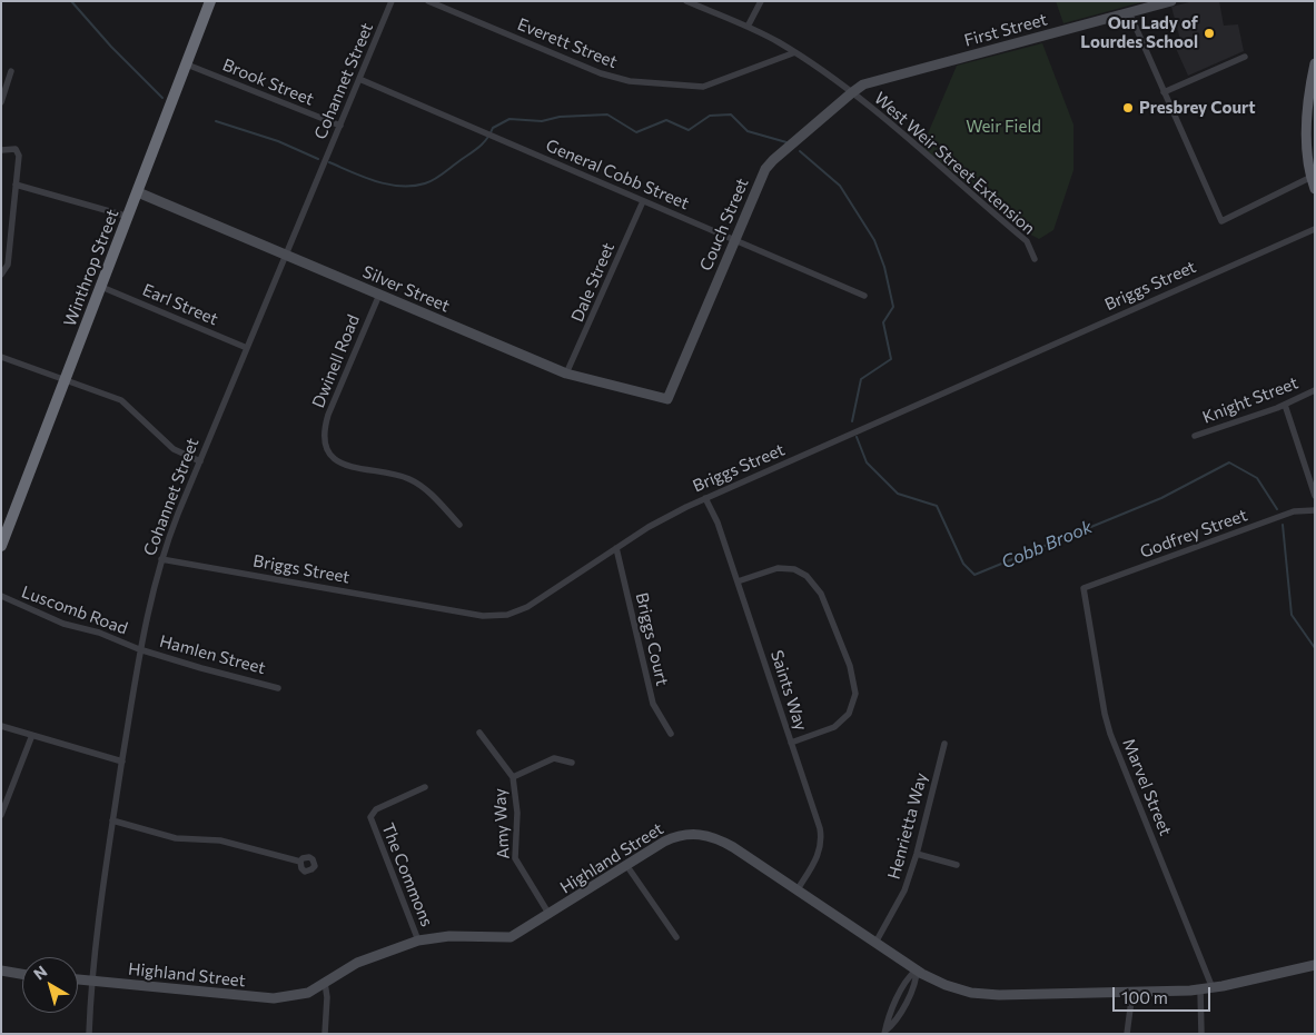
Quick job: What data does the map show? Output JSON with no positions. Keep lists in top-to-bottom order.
{
  "streets": {
    "highway": ["Winthrop Street"],
    "street": [
      "First Street",
      "Everett Street",
      "Cohannet Street",
      "Brook Street",
      "West Weir Street Extension",
      "General Cobb Street",
      "Couch Street",
      "Dale Street",
      "Briggs Street",
      "Silver Street",
      "Earl Street",
      "Dwinell Road",
      "Knight Street",
      "Godfrey Street",
      "Luscomb Road",
      "Briggs Court",
      "Hamlen Street",
      "Saints Way",
      "Marvel Street",
      "Amy Way",
      "Henrietta Way",
      "Highland Street",
      "The Commons"
    ]
  },
  "crossings": [
    ["First Street", "West Weir Street Extension"],
    ["First Street", "Couch Street"],
    ["Everett Street", "West Weir Street Extension"],
    ["Cohannet Street", "Brook Street"],
    ["Cohannet Street", "General Cobb Street"],
    ["Cohannet Street", "Briggs Street"],
    ["Cohannet Street", "Silver Street"],
    ["Cohannet Street", "Earl Street"],
    ["Cohannet Street", "Luscomb Road"],
    ["Cohannet Street", "Hamlen Street"],
    ["Cohannet Street", "Highland Street"],
    ["Brook Street", "Winthrop Street"],
    ["West Weir Street Extension", "Couch Street"],
    ["General Cobb Street", "Couch Street"],
    ["General Cobb Street", "Dale Street"],
    ["Couch Street", "Silver Street"],
    ["Winthrop Street", "Silver Street"],
    ["Winthrop Street", "Earl Street"],
    ["Dale Street", "Silver Street"],
    ["Briggs Street", "Briggs Court"],
    ["Briggs Street", "Saints Way"],
    ["Silver Street", "Dwinell Road"],
    ["Godfrey Street", "Marvel Street"],
    ["Luscomb Road", "Hamlen Street"],
    ["Saints Way", "Highland Street"],
    ["Marvel Street", "Highland Street"],
    ["Amy Way", "Highland Street"],
    ["Henrietta Way", "Highland Street"],
    ["Highland Street", "The Commons"]
  ],
  "water": ["Cobb Brook"],
  "parks": ["Weir Field"],
  "places": ["Our Lady of Lourdes School", "Presbrey Court"],
  "scale_bar": "100 m",
  "north": "top left"
}
